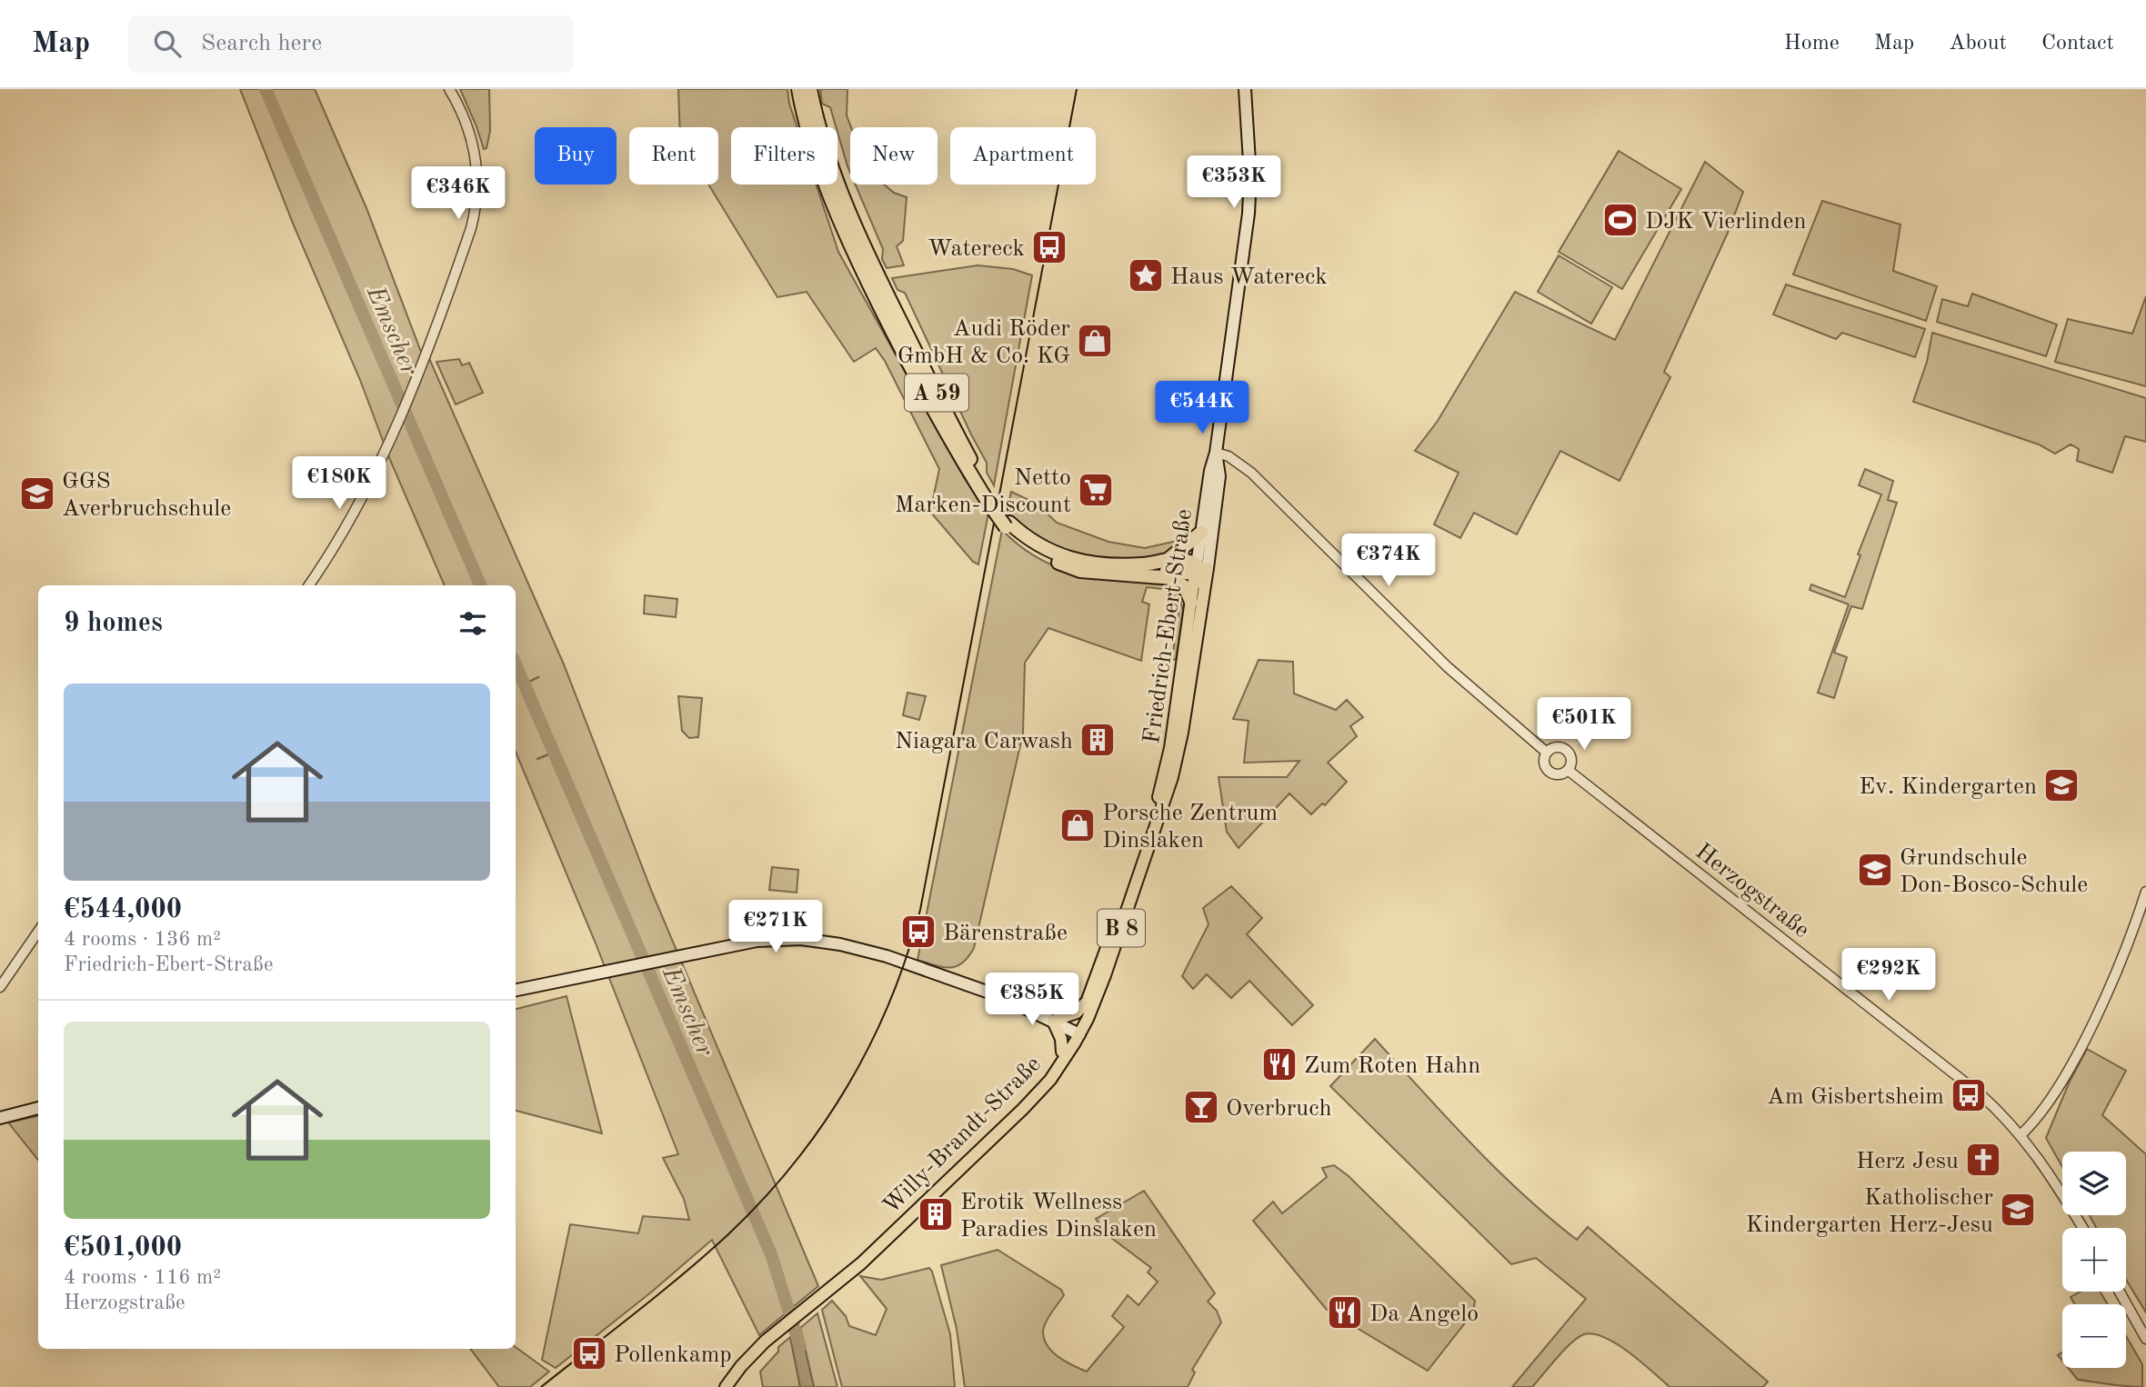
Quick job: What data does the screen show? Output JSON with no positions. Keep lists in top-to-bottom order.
{
  "streets": {
    "highway": ["A 59"],
    "main road": ["Friedrich-Ebert-Straße", "B 8", "Willy-Brandt-Straße"],
    "street": ["Herzogstraße"]
  },
  "crossings": [
    ["Friedrich-Ebert-Straße", "Willy-Brandt-Straße"],
    ["B 8", "Willy-Brandt-Straße"]
  ],
  "water": ["Emscher"],
  "places": {
    "sports": ["DJK Vierlinden"],
    "bus stop": [
      "Watereck",
      "Bärenstraße",
      "Am Gisbertsheim",
      "Pollenkamp"
    ],
    "place": ["Haus Watereck"],
    "shop": ["Audi Röder GmbH & Co. KG", "Porsche Zentrum Dinslaken"],
    "supermarket": ["Netto Marken-Discount"],
    "school or university": [
      "GGS Averbruchschule",
      "Ev. Kindergarten",
      "Grundschule Don-Bosco-Schule",
      "Katholischer Kindergarten Herz-Jesu"
    ],
    "building": ["Niagara Carwash", "Erotik Wellness Paradies Dinslaken"],
    "restaurant": ["Zum Roten Hahn", "Da Angelo"],
    "bar": ["Overbruch"],
    "church": ["Herz Jesu"]
  },
  "page": {
    "header": "Map",
    "search": "Search here",
    "nav": [
      "Home",
      "Map",
      "About",
      "Contact"
    ],
    "chip": [
      "Buy",
      "Rent",
      "Filters",
      "New",
      "Apartment"
    ],
    "price": [
      "€353K",
      "€346K",
      "€544K",
      "€180K",
      "€374K",
      "€501K",
      "€271K",
      "€292K",
      "€385K"
    ],
    "heading": "9 homes",
    "list": [
      {
        "name": "€544,000",
        "note": "4 rooms · 136 m² · Friedrich-Ebert-Straße"
      },
      {
        "name": "€501,000",
        "note": "4 rooms · 116 m² · Herzogstraße"
      }
    ],
    "map_buttons": ["+", "−"]
  }
}
